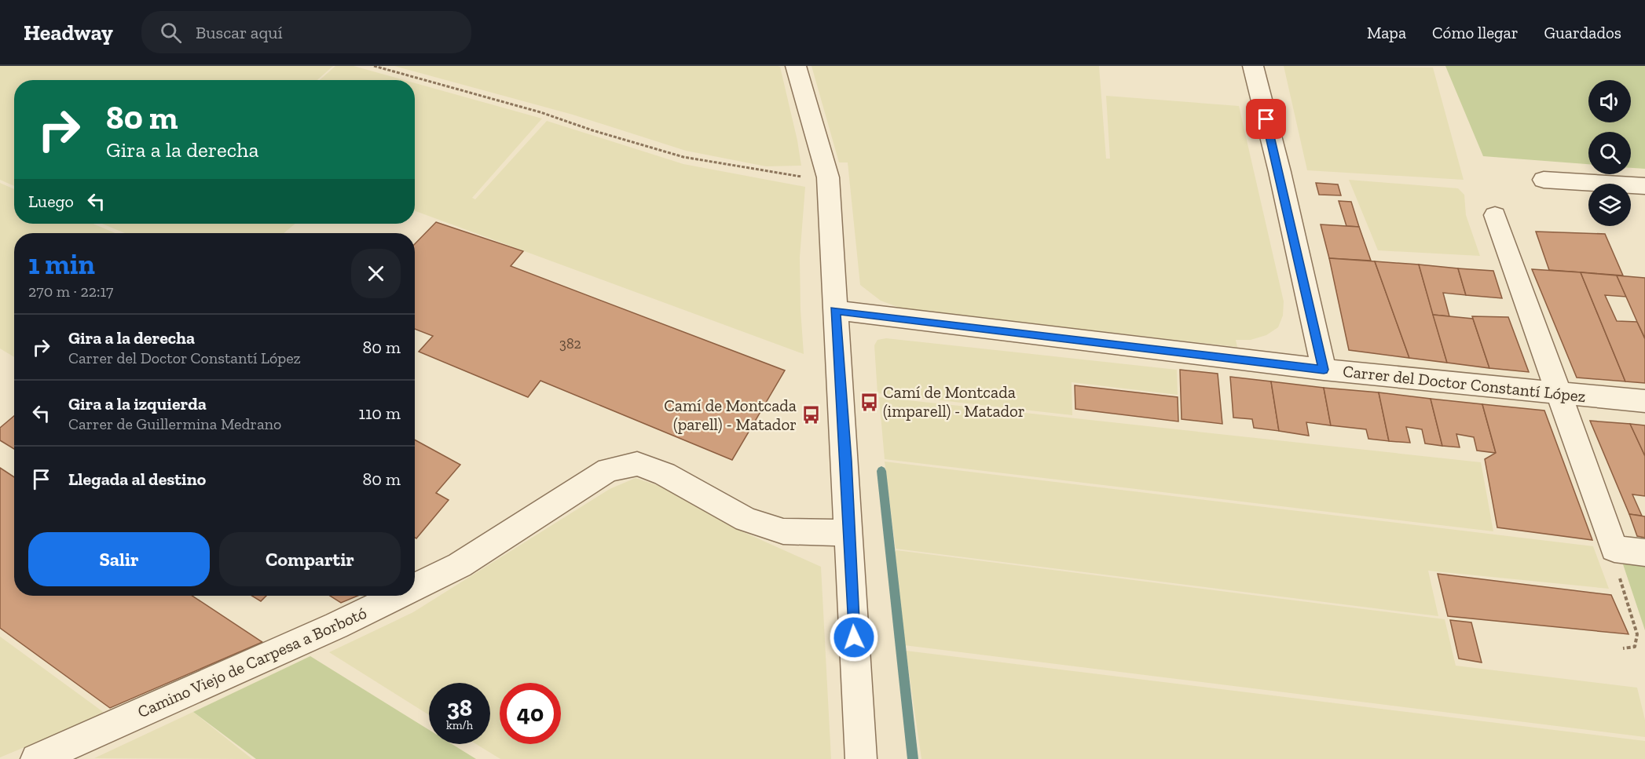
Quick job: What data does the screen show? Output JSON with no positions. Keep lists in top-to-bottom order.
{
  "streets": {
    "street": ["Carrer del Doctor Constantí López", "Camino Viejo de Carpesa a Borbotó"]
  },
  "places": {
    "bus stop": ["Camí de Montcada (imparell) - Matador", "Camí de Montcada (parell) - Matador"]
  },
  "house_numbers": ["382"],
  "page": {
    "header": "Headway",
    "search": "Buscar aquí",
    "nav": ["Mapa", "Cómo llegar", "Guardados"],
    "turn": ["80 m", "Gira a la derecha"],
    "then": "Luego",
    "heading": ["1 min", "270 m · 22:17"],
    "list": [
      {
        "name": "Gira a la derecha",
        "note": "Carrer del Doctor Constantí López",
        "value": "80 m"
      },
      {
        "name": "Gira a la izquierda",
        "note": "Carrer de Guillermina Medrano",
        "value": "110 m"
      },
      {
        "name": "Llegada al destino",
        "value": "80 m"
      }
    ],
    "buttons": ["Salir", "Compartir"],
    "speed": "38 km/h",
    "limit": "40"
  }
}
